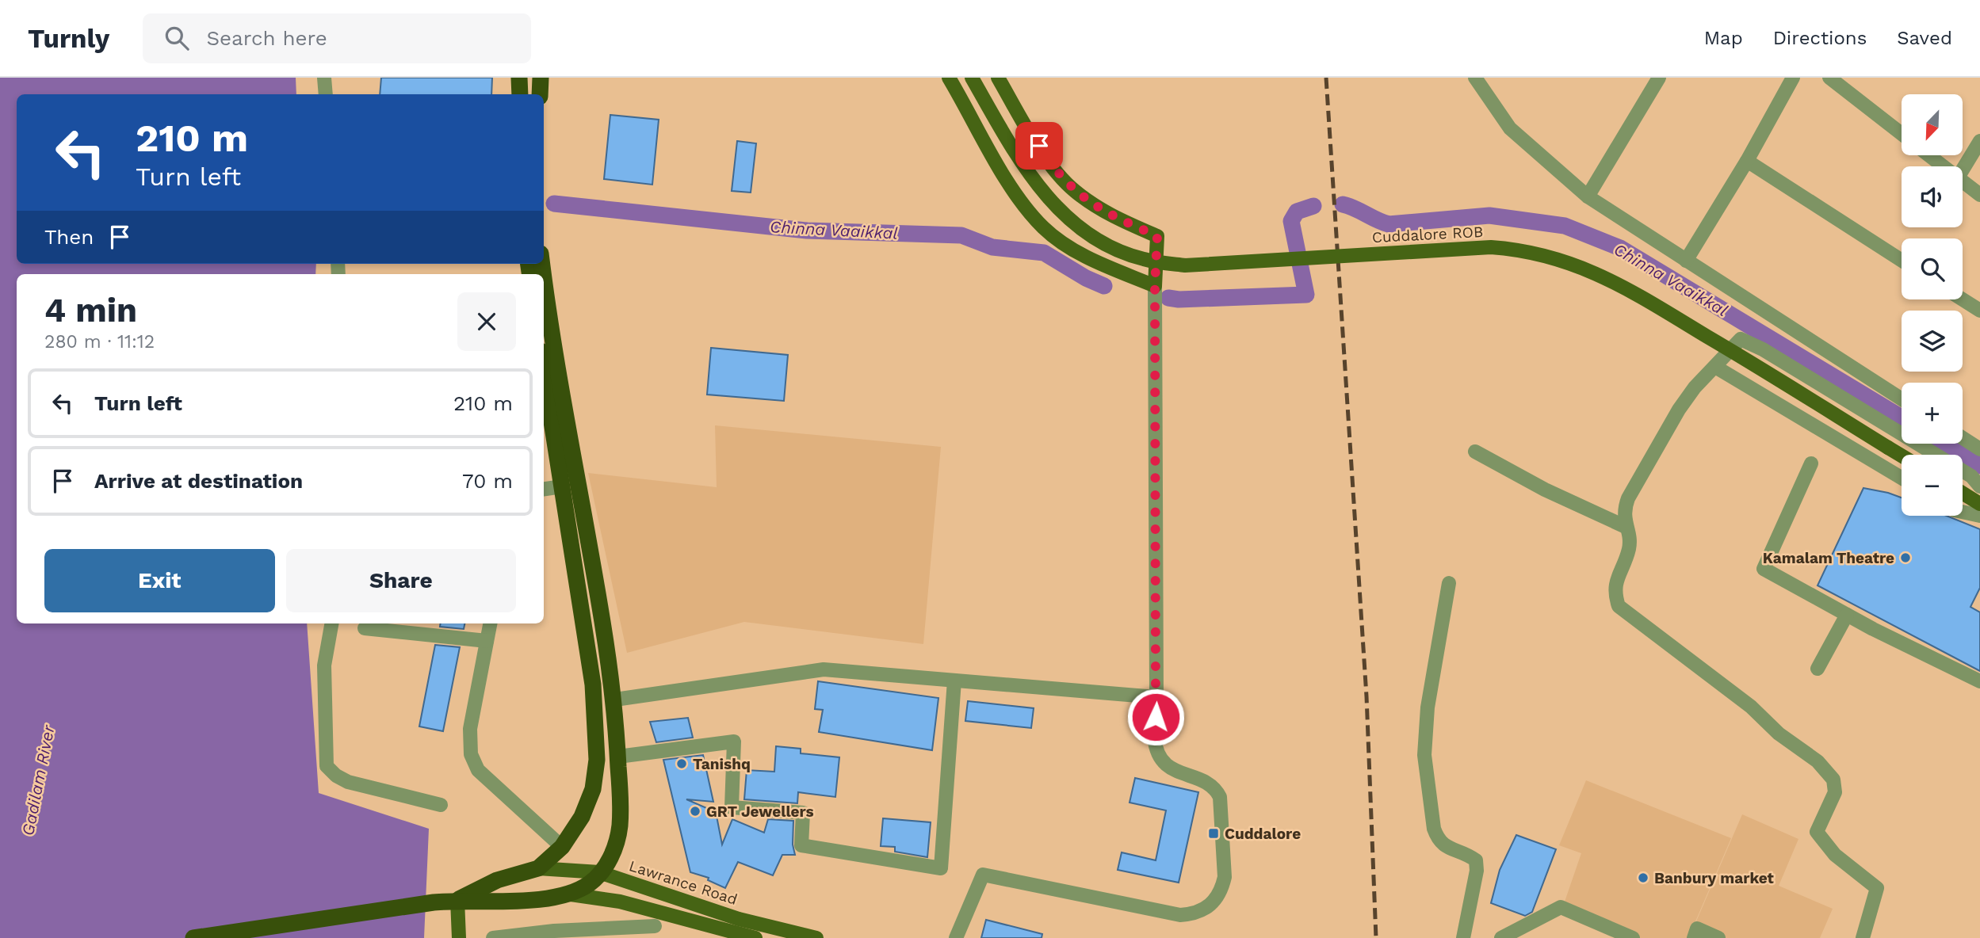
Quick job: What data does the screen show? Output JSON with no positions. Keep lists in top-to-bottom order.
{
  "streets": {
    "main road": ["Cuddalore ROB", "Lawrance Road"]
  },
  "water": ["Chinna Vaaikkal", "Gadilam River"],
  "places": {
    "other": [
      "Kamalam Theatre",
      "Tanishq",
      "GRT Jewellers",
      "Banbury market"
    ],
    "transit": ["Cuddalore"]
  },
  "north": "bottom left",
  "page": {
    "header": "Turnly",
    "search": "Search here",
    "nav": ["Map", "Directions", "Saved"],
    "map_buttons": ["+", "−"],
    "turn": ["210 m", "Turn left"],
    "then": "Then",
    "heading": ["4 min", "280 m · 11:12"],
    "list": [
      {
        "name": "Turn left",
        "value": "210 m"
      },
      {
        "name": "Arrive at destination",
        "value": "70 m"
      }
    ],
    "buttons": ["Exit", "Share"]
  }
}
